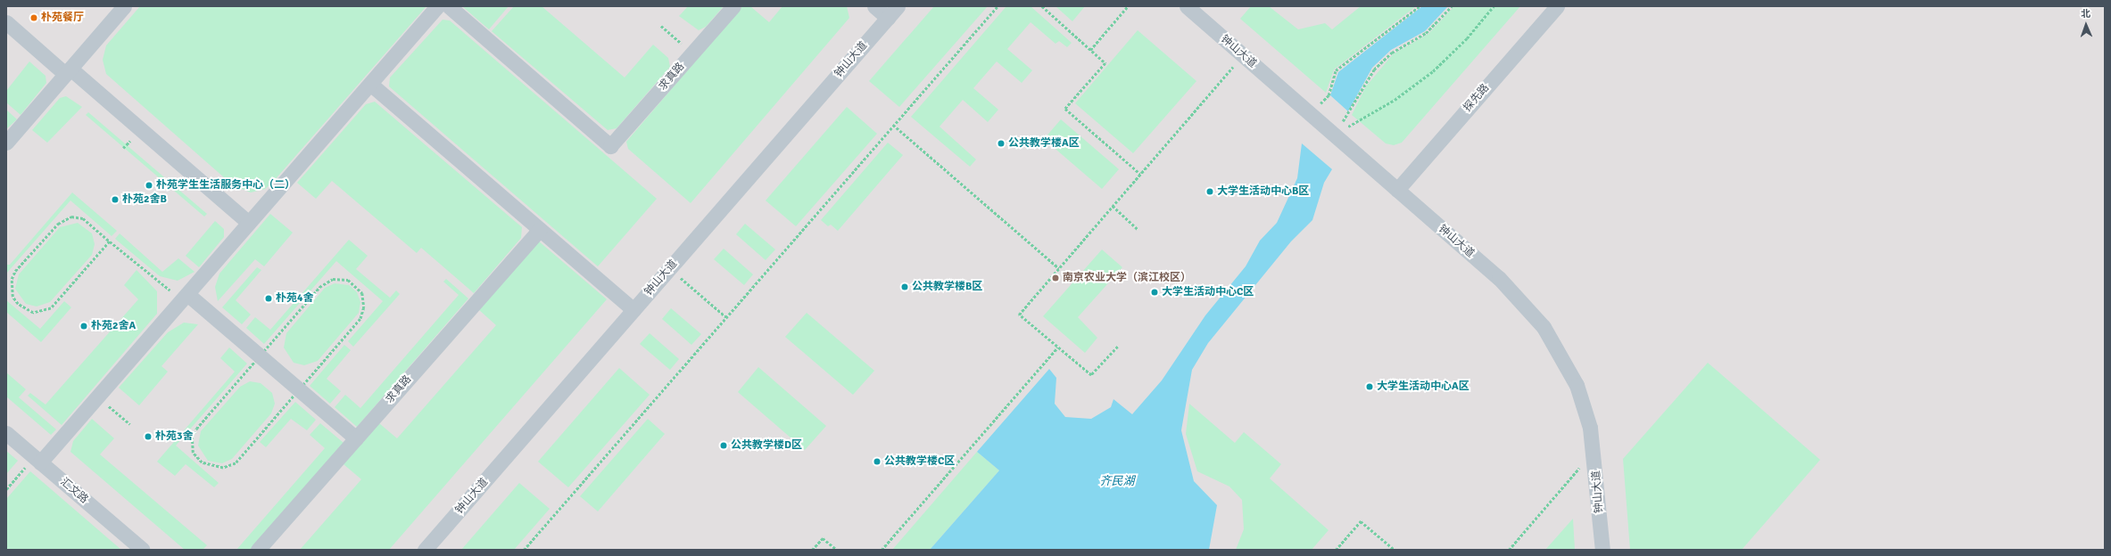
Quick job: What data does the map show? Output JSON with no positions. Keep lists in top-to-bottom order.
{
  "streets": {
    "street": [
      "钟山大道",
      "求真路",
      "探先路",
      "汇文路"
    ]
  },
  "crossings": [
    ["钟山大道", "探先路"]
  ],
  "water": ["齐民湖"],
  "places": [
    "朴苑餐厅",
    "公共教学楼A区",
    "朴苑学生生活服务中心（二）",
    "大学生活动中心B区",
    "朴苑2舍B",
    "南京农业大学（滨江校区）",
    "公共教学楼B区",
    "大学生活动中心C区",
    "朴苑4舍",
    "朴苑2舍A",
    "大学生活动中心A区",
    "朴苑3舍",
    "公共教学楼D区",
    "公共教学楼C区"
  ],
  "north": "top"
}
